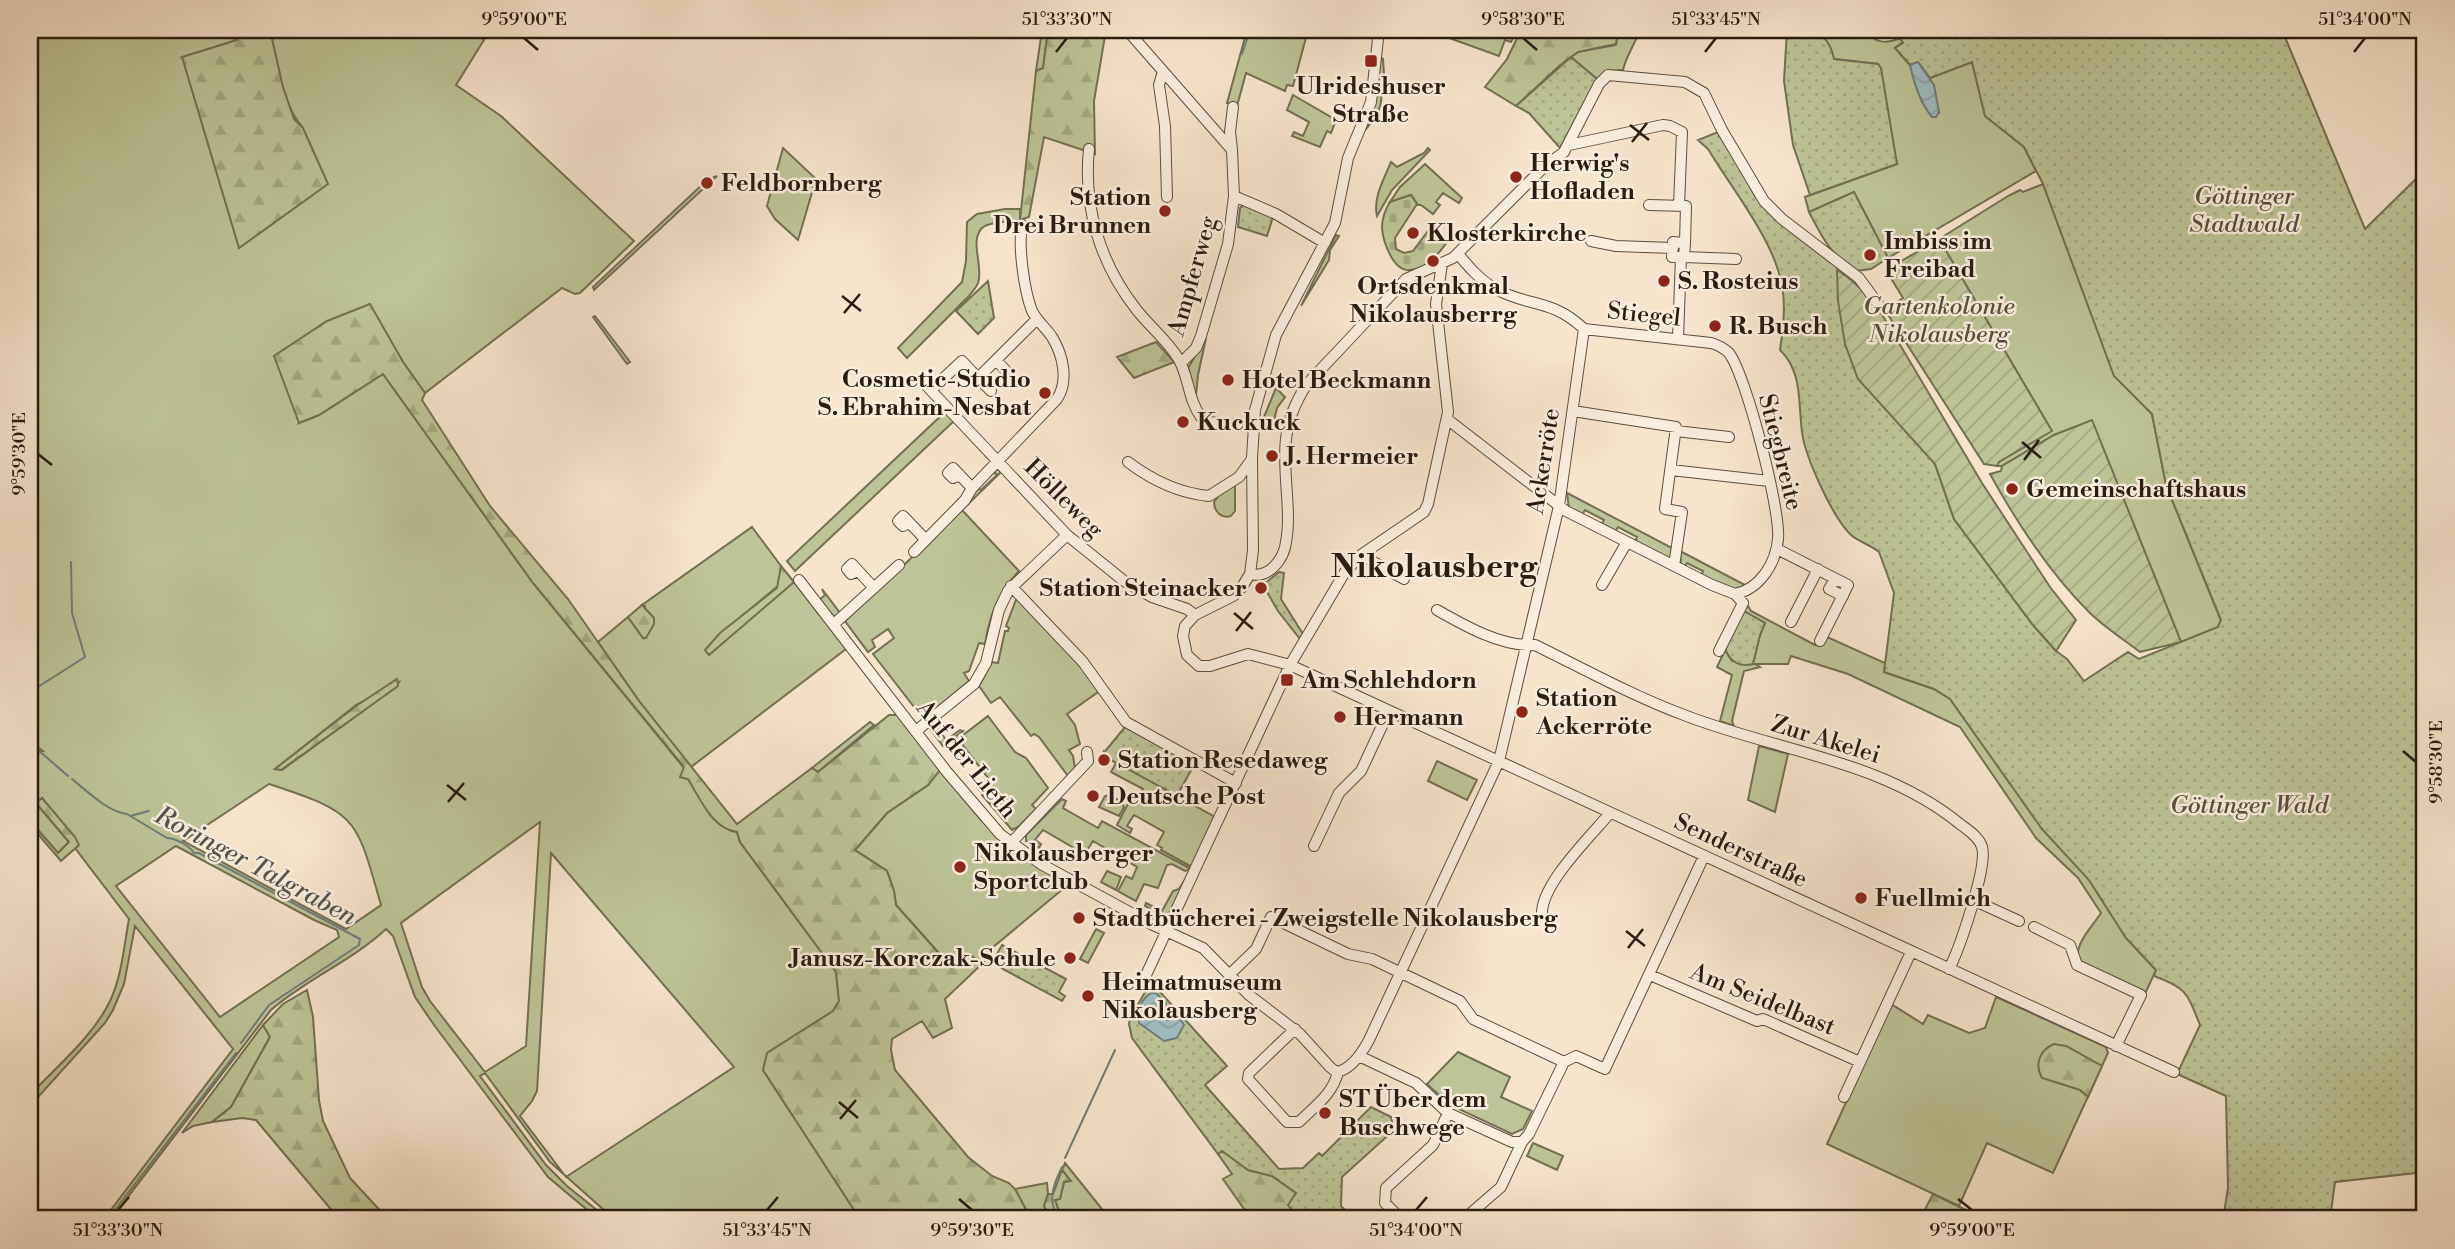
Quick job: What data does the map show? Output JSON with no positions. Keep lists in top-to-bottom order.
{
  "streets": {
    "street": [
      "Ampferweg",
      "Stiegel",
      "Stiegbreite",
      "Ackerröte",
      "Hölleweg",
      "Zur Akelei",
      "Auf der Lieth",
      "Senderstraße",
      "Am Seidelbast"
    ]
  },
  "crossings": [
    ["Stiegel", "Stiegbreite"],
    ["Stiegel", "Ackerröte"],
    ["Ackerröte", "Zur Akelei"],
    ["Ackerröte", "Senderstraße"],
    ["Hölleweg", "Senderstraße"],
    ["Zur Akelei", "Senderstraße"]
  ],
  "districts": ["Nikolausberg"],
  "water": ["Roringer Talgraben"],
  "parks": ["Göttinger Stadtwald", "Gartenkolonie Nikolausberg", "Göttinger Wald"],
  "places": {
    "transit": ["Ulrideshuser Straße", "Am Schlehdorn"],
    "other": [
      "Herwig's Hofladen",
      "Feldbornberg",
      "Station Drei Brunnen",
      "Klosterkirche",
      "Imbiss im Freibad",
      "Ortsdenkmal Nikolausberrg",
      "S. Rosteius",
      "R. Busch",
      "Hotel Beckmann",
      "Cosmetic-Studio S. Ebrahim-Nesbat",
      "Kuckuck",
      "J. Hermeier",
      "Gemeinschaftshaus",
      "Station Steinacker",
      "Station Ackerröte",
      "Hermann",
      "Station Resedaweg",
      "Deutsche Post",
      "Nikolausberger Sportclub",
      "Fuellmich",
      "Stadtbücherei - Zweigstelle Nikolausberg",
      "Janusz-Korczak-Schule",
      "Heimatmuseum Nikolausberg",
      "ST Über dem Buschwege"
    ]
  },
  "coordinates": [
    "9°59'00\"E",
    "51°33'30\"N",
    "9°58'30\"E",
    "51°33'45\"N",
    "51°34'00\"N",
    "9°59'30\"E"
  ]
}
